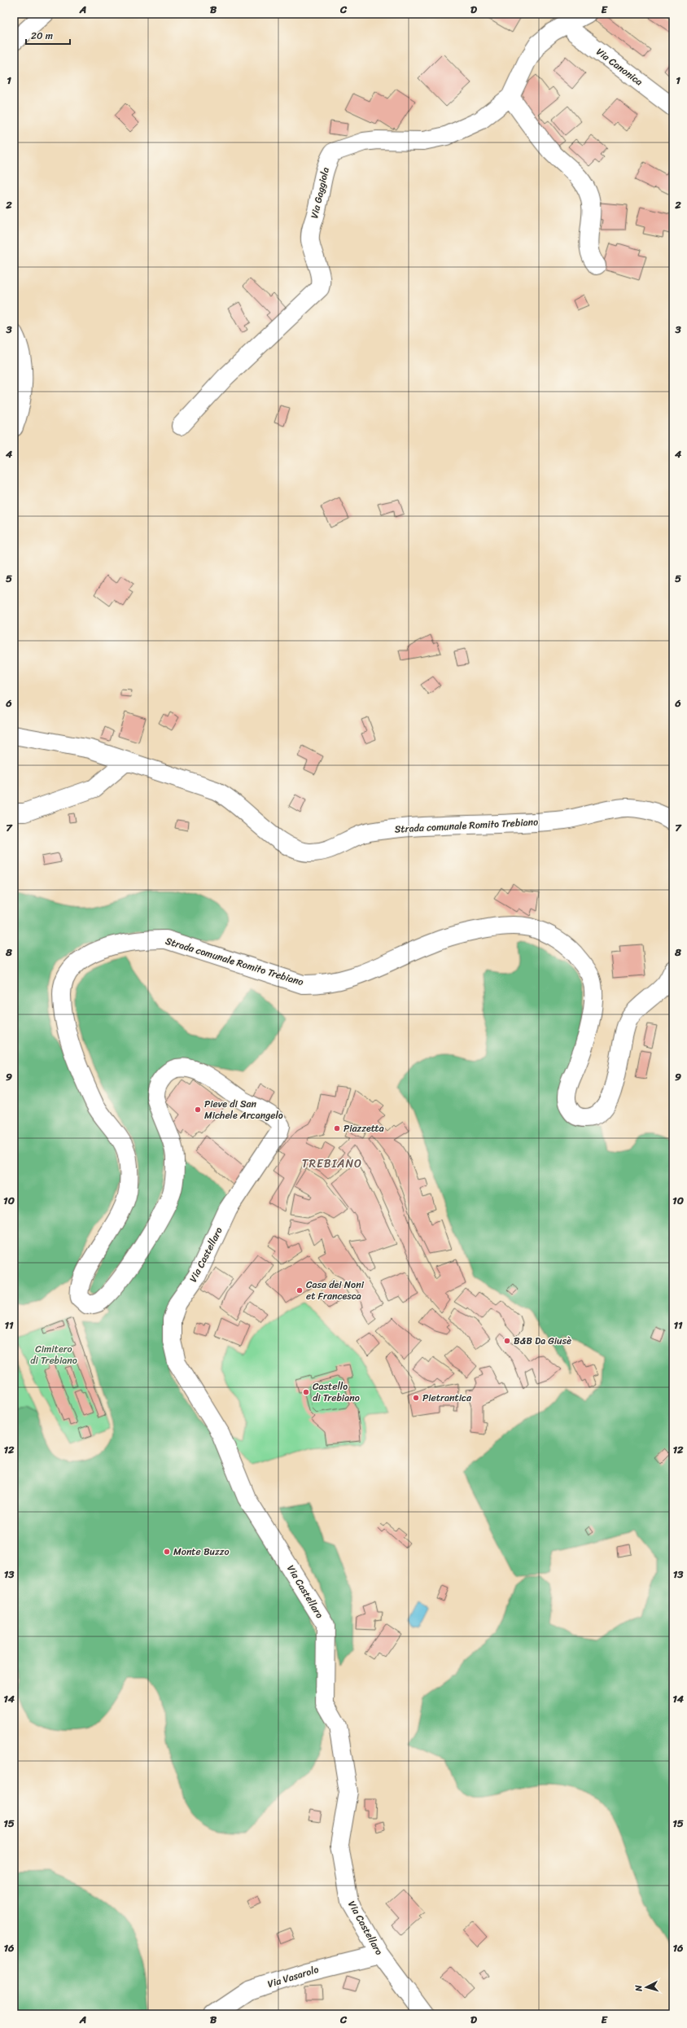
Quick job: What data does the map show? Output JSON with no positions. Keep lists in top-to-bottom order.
{
  "streets": {
    "street": [
      "Via Canonica",
      "Via Gaggiola",
      "Strada comunale Romito Trebiano",
      "Via Castellaro",
      "Via Vasarolo"
    ]
  },
  "crossings": [
    ["Via Canonica", "Via Gaggiola"],
    ["Strada comunale Romito Trebiano", "Via Castellaro"],
    ["Via Castellaro", "Via Vasarolo"]
  ],
  "districts": ["TREBIANO"],
  "parks": ["Cimitero di Trebiano"],
  "places": [
    "Pieve di San Michele Arcangelo",
    "Piazzetta",
    "Casa dei Noni et Francesca",
    "B&B Da Giusè",
    "Castello di Trebiano",
    "Pietrantica",
    "Monte Buzzo"
  ],
  "scale_bar": "20 m",
  "north": "left",
  "grid": {
    "columns": [
      "A",
      "B",
      "C",
      "D",
      "E"
    ],
    "rows": [
      "1",
      "2",
      "3",
      "4",
      "5",
      "6",
      "7",
      "8",
      "9",
      "10",
      "11",
      "12",
      "13",
      "14",
      "15",
      "16"
    ]
  }
}
